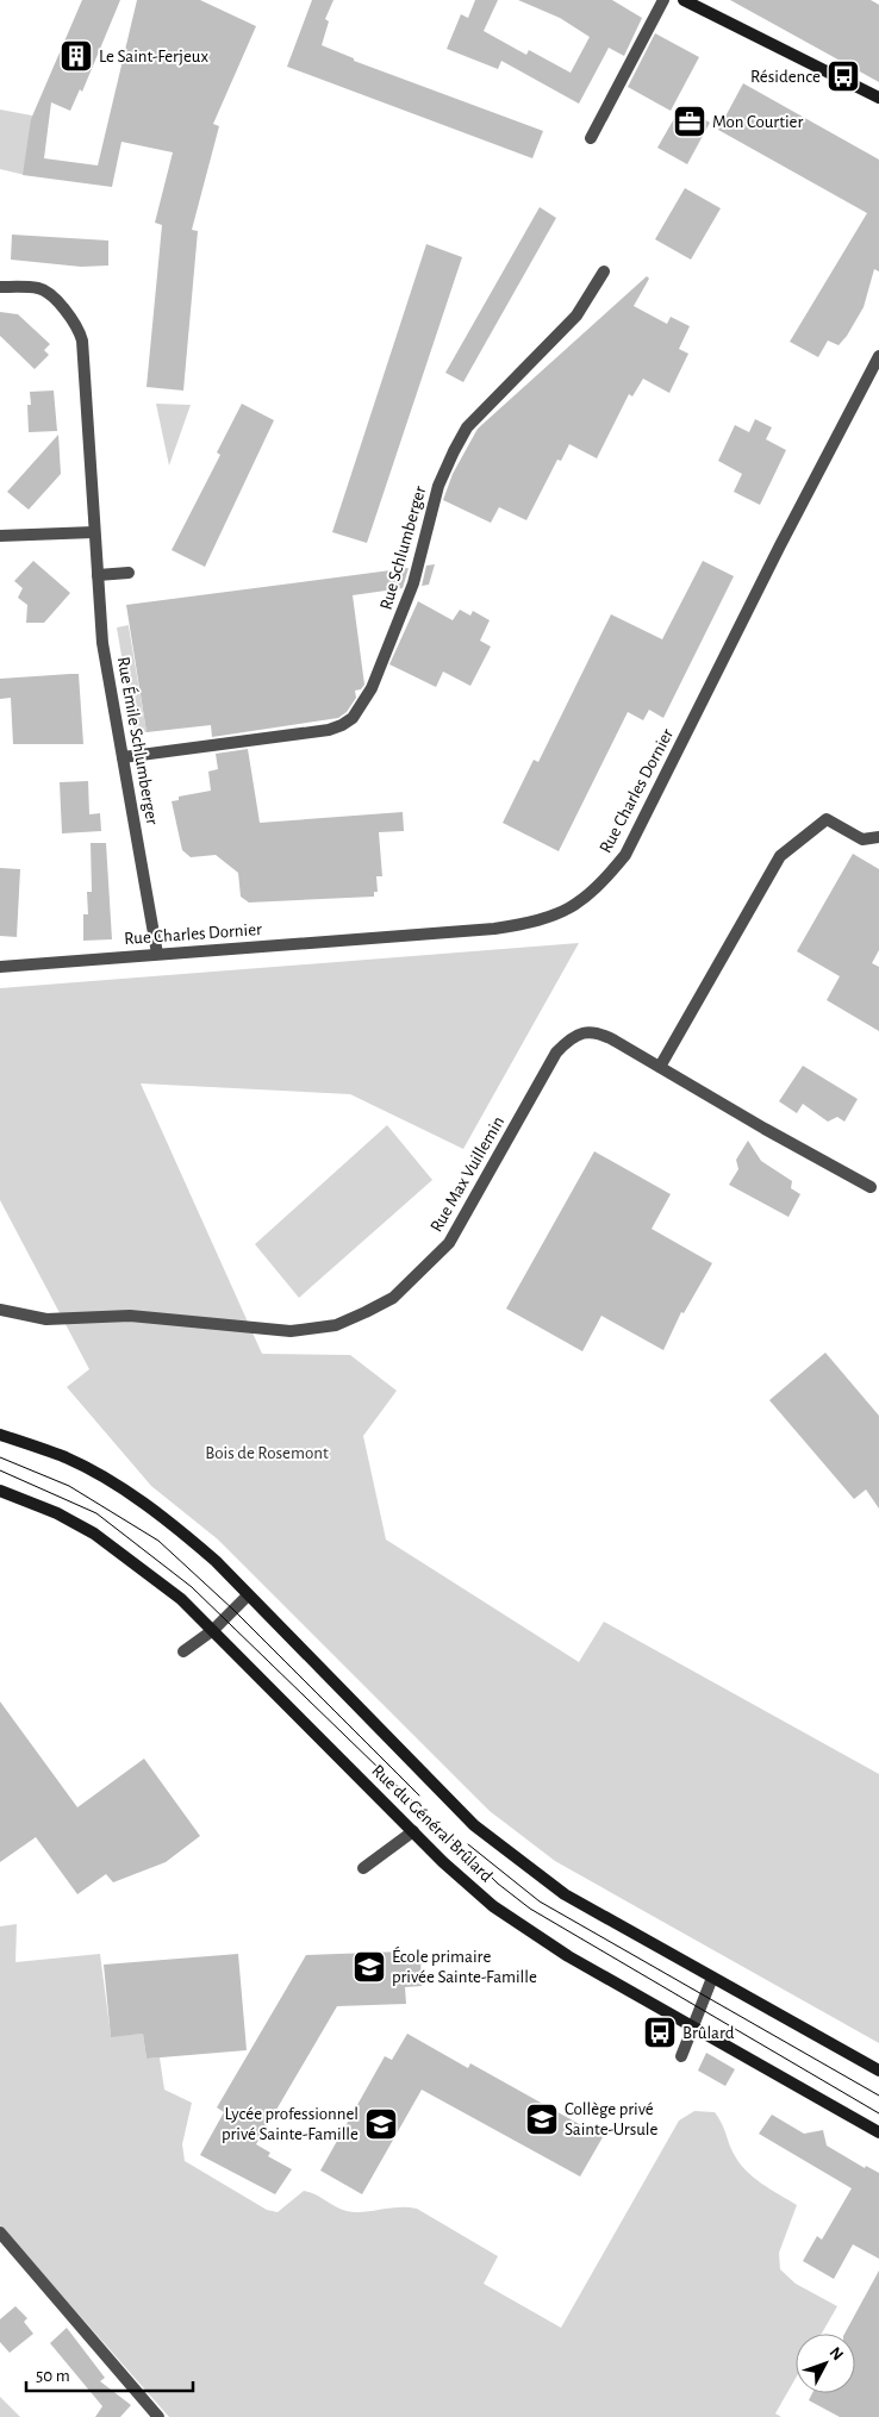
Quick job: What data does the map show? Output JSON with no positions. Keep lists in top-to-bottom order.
{
  "streets": {
    "main road": ["Rue du Général Brûlard"],
    "street": [
      "Rue Schlumberger",
      "Rue Émile Schlumberger",
      "Rue Charles Dornier",
      "Rue Max Vuillemin"
    ]
  },
  "crossings": [
    ["Rue Schlumberger", "Rue Émile Schlumberger"],
    ["Rue Émile Schlumberger", "Rue Charles Dornier"]
  ],
  "parks": ["Bois de Rosemont"],
  "places": {
    "building": ["Le Saint-Ferjeux"],
    "bus stop": ["Résidence", "Brûlard"],
    "office": ["Mon Courtier"],
    "school or university": ["École primaire privée Sainte-Famille", "Collège privé Sainte-Ursule", "Lycée professionnel privé Sainte-Famille"]
  },
  "scale_bar": "50 m",
  "north": "top right"
}
